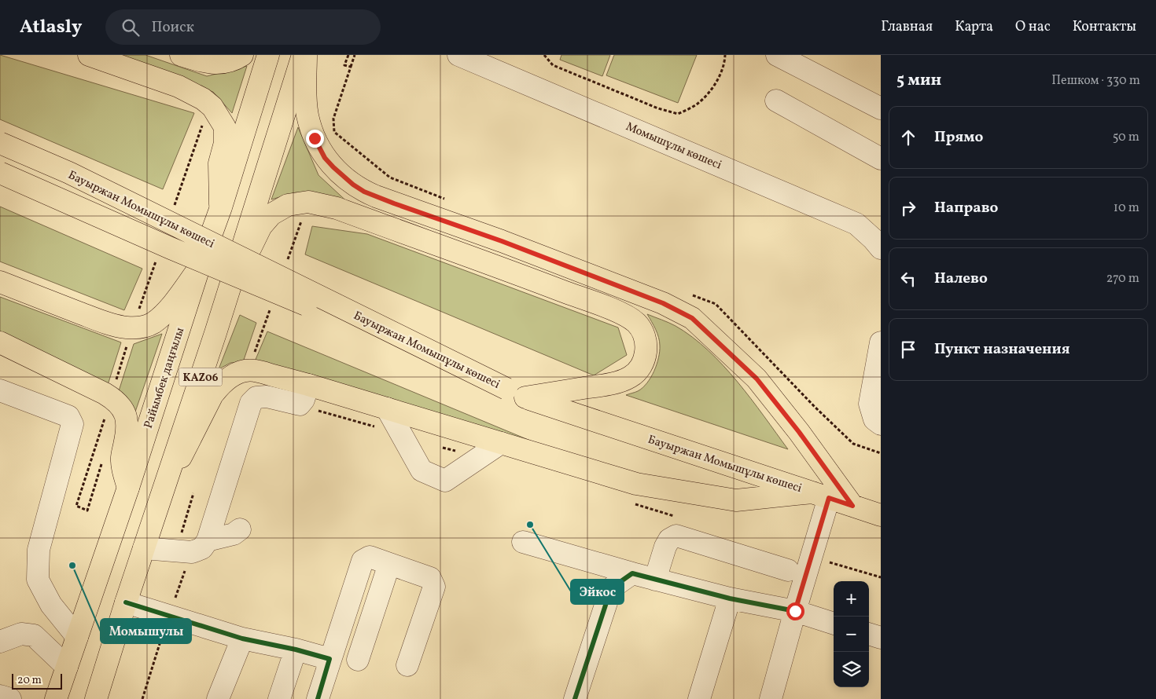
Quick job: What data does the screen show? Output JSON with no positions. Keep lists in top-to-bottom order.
{
  "streets": {
    "main road": ["Бауыржан Момышұлы көшесі", "KАZ06", "Райымбек даңғылы"],
    "street": ["Момышұлы көшесі"]
  },
  "places": ["Эйкос", "Момышулы"],
  "scale_bar": "20 m",
  "page": {
    "header": "Atlasly",
    "search": "Поиск",
    "nav": [
      "Главная",
      "Карта",
      "О нас",
      "Контакты"
    ],
    "heading": ["5 мин", "Пешком · 330 m"],
    "list": [
      ["Прямо", "50 m"],
      ["Направо", "10 m"],
      ["Налево", "270 m"],
      "Пункт назначения"
    ],
    "map_buttons": ["+", "−"],
    "scale": "20 m"
  }
}
